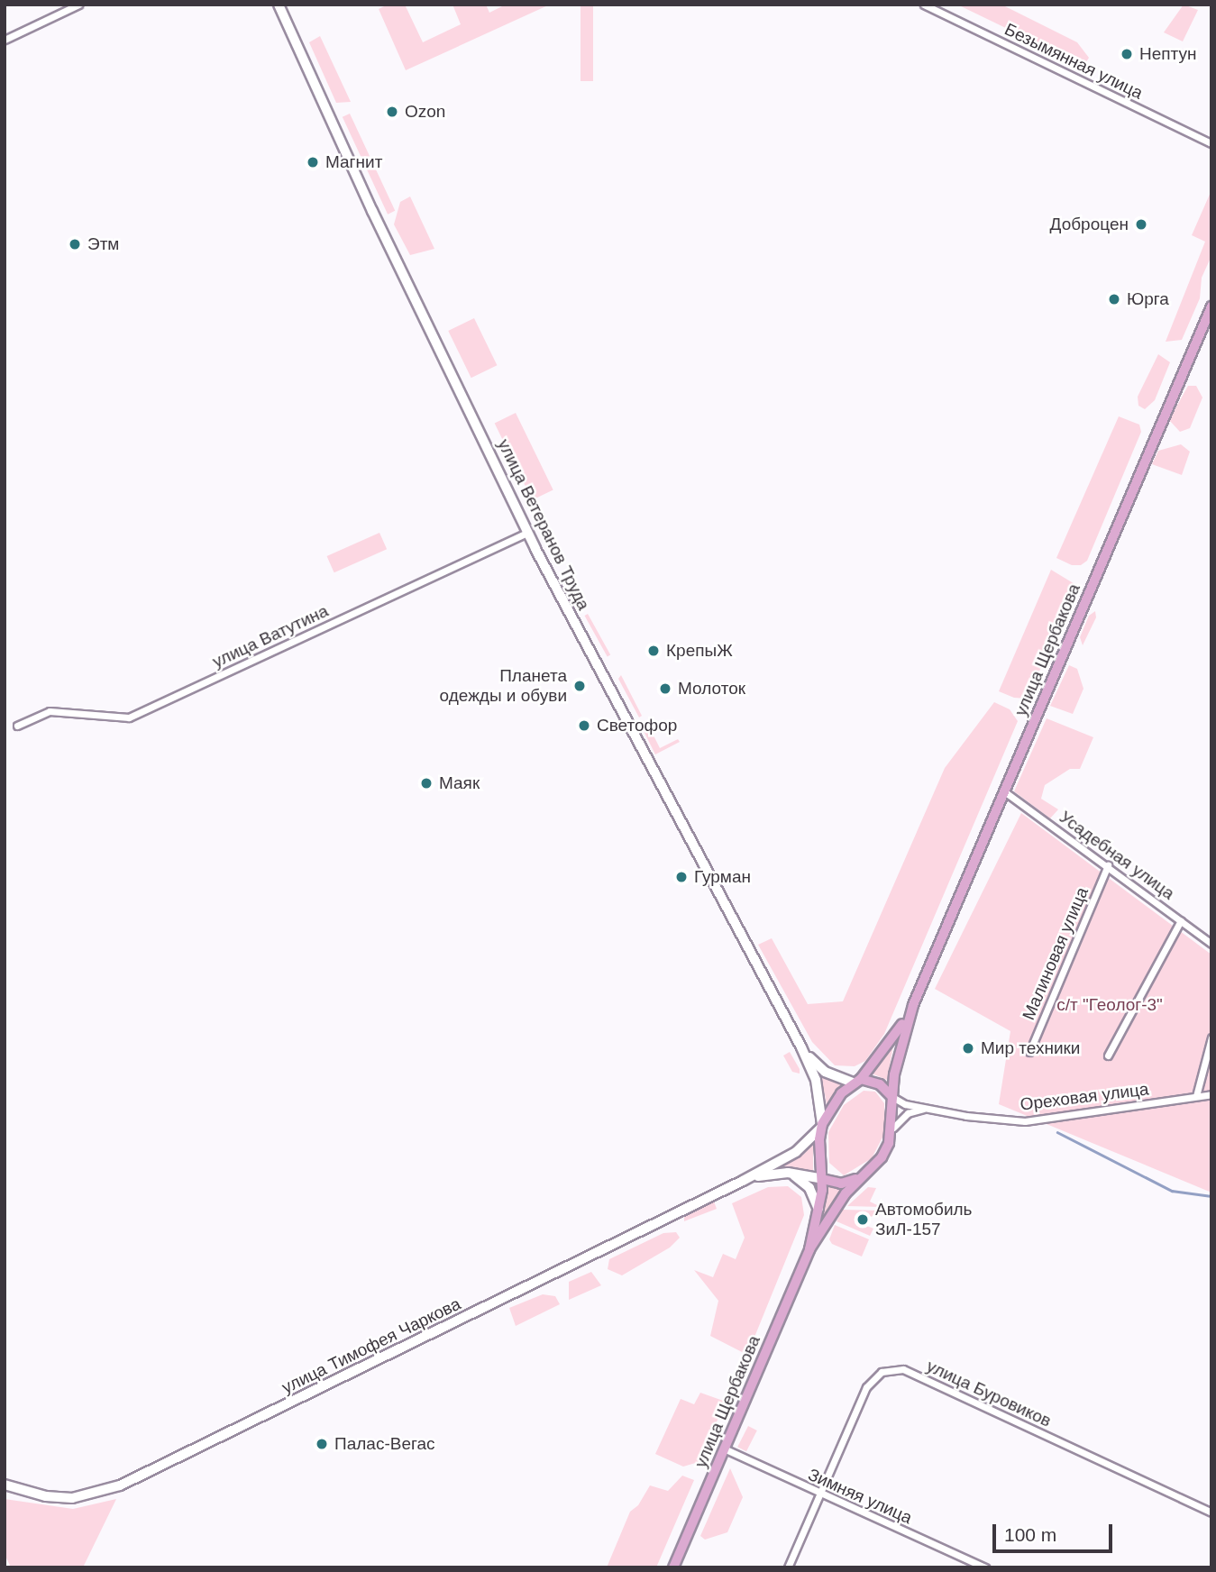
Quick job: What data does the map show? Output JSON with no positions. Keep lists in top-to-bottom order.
{
  "streets": {
    "main road": ["улица Ветеранов Труда", "улица Щербакова", "улица Тимофея Чаркова"],
    "street": [
      "Безымянная улица",
      "улица Ватутина",
      "Усадебная улица",
      "Малиновая улица",
      "Ореховая улица",
      "улица Буровиков",
      "Зимняя улица"
    ]
  },
  "crossings": [
    ["улица Ветеранов Труда", "улица Ватутина"],
    ["улица Щербакова", "Усадебная улица"],
    ["улица Щербакова", "Зимняя улица"],
    ["Усадебная улица", "Малиновая улица"],
    ["улица Буровиков", "Зимняя улица"]
  ],
  "parks": ["с/т \"Геолог-3\""],
  "places": [
    "Нептун",
    "Ozon",
    "Магнит",
    "Доброцен",
    "Этм",
    "Юрга",
    "КрепыЖ",
    "Планета одежды и обуви",
    "Молоток",
    "Светофор",
    "Маяк",
    "Гурман",
    "Мир техники",
    "Автомобиль ЗиЛ-157",
    "Палас-Вегас"
  ],
  "scale_bar": "100 m"
}
